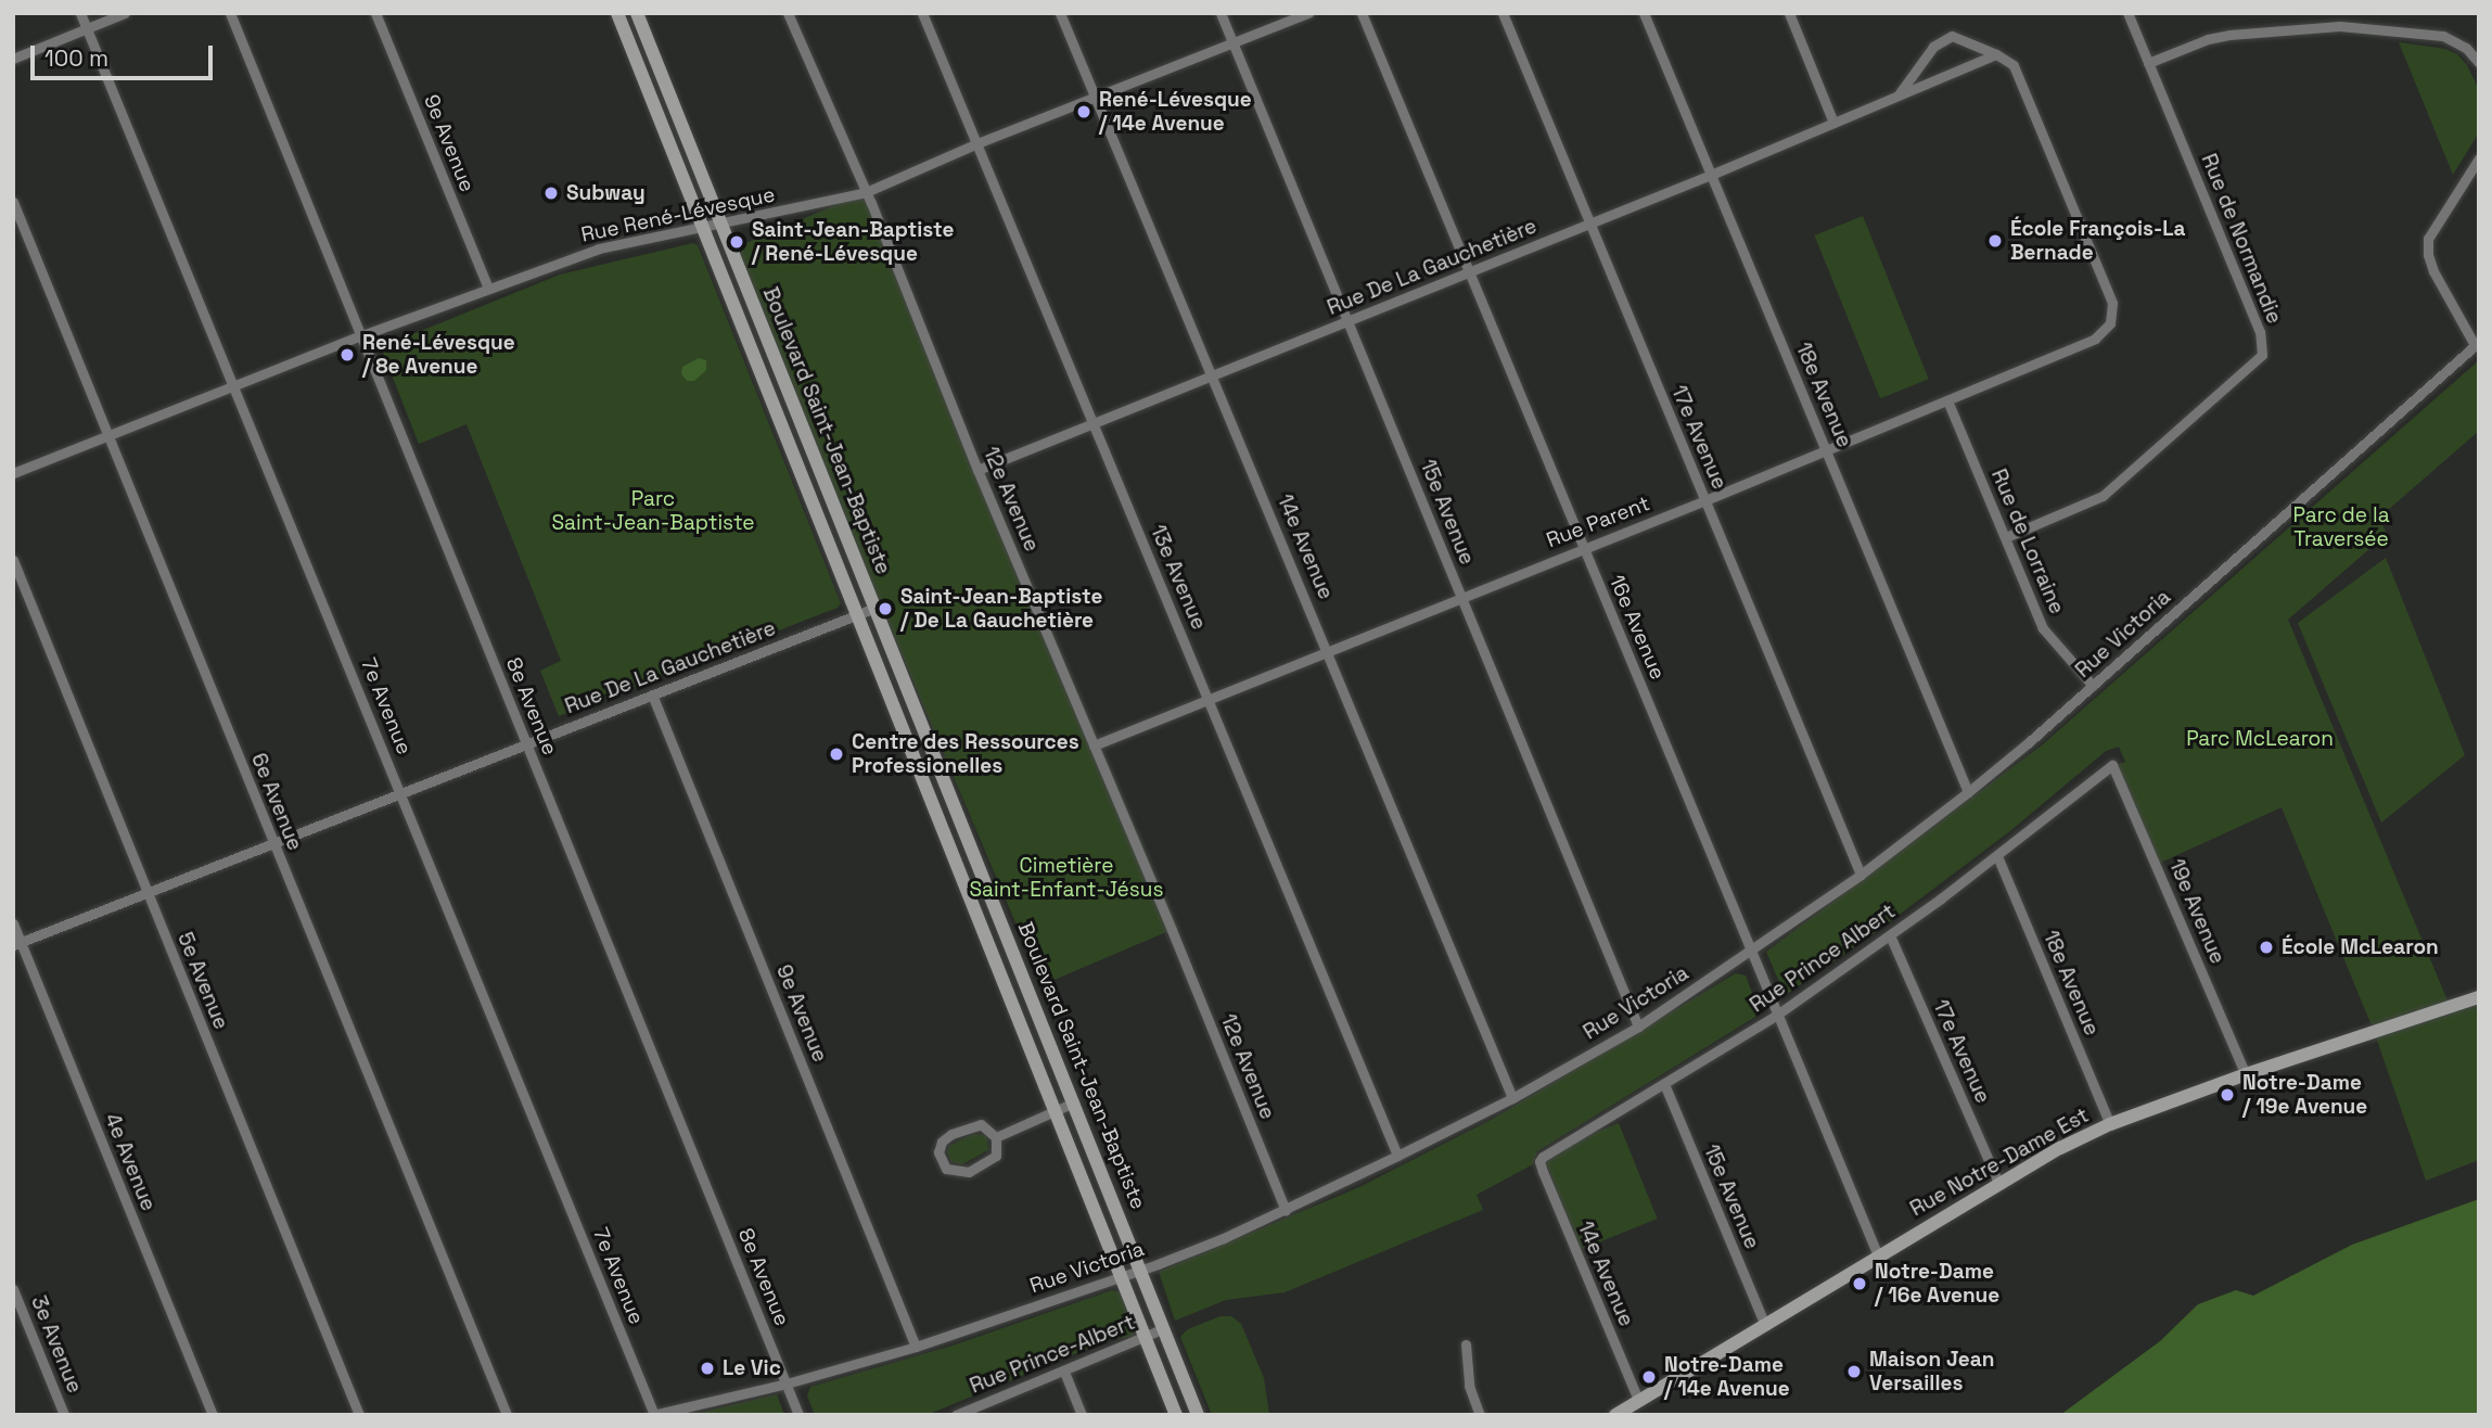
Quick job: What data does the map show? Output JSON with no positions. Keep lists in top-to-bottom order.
{
  "streets": {
    "main road": ["Boulevard Saint-Jean-Baptiste", "Rue Notre-Dame Est"],
    "street": [
      "9e Avenue",
      "Rue René-Lévesque",
      "Rue de Normandie",
      "Rue De La Gauchetière",
      "18e Avenue",
      "17e Avenue",
      "12e Avenue",
      "15e Avenue",
      "Rue Parent",
      "Rue de Lorraine",
      "14e Avenue",
      "13e Avenue",
      "16e Avenue",
      "Rue Victoria",
      "7e Avenue",
      "8e Avenue",
      "6e Avenue",
      "19e Avenue",
      "Rue Prince Albert",
      "5e Avenue",
      "4e Avenue",
      "3e Avenue",
      "Rue Prince-Albert"
    ]
  },
  "crossings": [
    ["9e Avenue", "Rue René-Lévesque"],
    ["9e Avenue", "Rue De La Gauchetière"],
    ["9e Avenue", "Rue Victoria"],
    ["Rue René-Lévesque", "Boulevard Saint-Jean-Baptiste"],
    ["Rue René-Lévesque", "12e Avenue"],
    ["Rue René-Lévesque", "15e Avenue"],
    ["Rue René-Lévesque", "14e Avenue"],
    ["Rue René-Lévesque", "13e Avenue"],
    ["Rue René-Lévesque", "7e Avenue"],
    ["Rue René-Lévesque", "8e Avenue"],
    ["Rue René-Lévesque", "6e Avenue"],
    ["Rue de Normandie", "Rue de Lorraine"],
    ["Rue De La Gauchetière", "18e Avenue"],
    ["Rue De La Gauchetière", "Boulevard Saint-Jean-Baptiste"],
    ["Rue De La Gauchetière", "17e Avenue"],
    ["Rue De La Gauchetière", "12e Avenue"],
    ["Rue De La Gauchetière", "15e Avenue"],
    ["Rue De La Gauchetière", "Rue Parent"],
    ["Rue De La Gauchetière", "14e Avenue"],
    ["Rue De La Gauchetière", "13e Avenue"],
    ["Rue De La Gauchetière", "16e Avenue"],
    ["Rue De La Gauchetière", "7e Avenue"],
    ["Rue De La Gauchetière", "8e Avenue"],
    ["Rue De La Gauchetière", "6e Avenue"],
    ["Rue De La Gauchetière", "5e Avenue"],
    ["Rue De La Gauchetière", "4e Avenue"],
    ["18e Avenue", "Rue Parent"],
    ["18e Avenue", "Rue Victoria"],
    ["18e Avenue", "Rue Prince Albert"],
    ["18e Avenue", "Rue Notre-Dame Est"],
    ["Boulevard Saint-Jean-Baptiste", "Rue Victoria"],
    ["Boulevard Saint-Jean-Baptiste", "Rue Prince-Albert"],
    ["17e Avenue", "Rue Parent"],
    ["17e Avenue", "Rue Victoria"],
    ["17e Avenue", "Rue Prince Albert"],
    ["17e Avenue", "Rue Notre-Dame Est"],
    ["12e Avenue", "Rue Parent"],
    ["12e Avenue", "Rue Victoria"],
    ["15e Avenue", "Rue Parent"],
    ["15e Avenue", "Rue Victoria"],
    ["15e Avenue", "Rue Prince Albert"],
    ["15e Avenue", "Rue Notre-Dame Est"],
    ["Rue Parent", "Rue de Lorraine"],
    ["Rue Parent", "14e Avenue"],
    ["Rue Parent", "13e Avenue"],
    ["Rue Parent", "16e Avenue"],
    ["Rue de Lorraine", "Rue Victoria"],
    ["14e Avenue", "Rue Victoria"],
    ["14e Avenue", "Rue Prince Albert"],
    ["14e Avenue", "Rue Notre-Dame Est"],
    ["13e Avenue", "Rue Victoria"],
    ["16e Avenue", "Rue Victoria"],
    ["16e Avenue", "Rue Prince Albert"],
    ["16e Avenue", "Rue Notre-Dame Est"],
    ["Rue Victoria", "7e Avenue"],
    ["Rue Victoria", "8e Avenue"],
    ["19e Avenue", "Rue Prince Albert"],
    ["19e Avenue", "Rue Notre-Dame Est"]
  ],
  "parks": [
    "Parc Saint-Jean-Baptiste",
    "Parc de la Traversée",
    "Parc McLearon",
    "Cimetière Saint-Enfant-Jésus"
  ],
  "places": [
    "René-Lévesque / 14e Avenue",
    "Subway",
    "École François-La Bernade",
    "Saint-Jean-Baptiste / René-Lévesque",
    "René-Lévesque / 8e Avenue",
    "Saint-Jean-Baptiste / De La Gauchetière",
    "Centre des Ressources Professionelles",
    "École McLearon",
    "Notre-Dame / 19e Avenue",
    "Notre-Dame / 16e Avenue",
    "Le Vic",
    "Maison Jean Versailles",
    "Notre-Dame / 14e Avenue"
  ],
  "scale_bar": "100 m"
}
